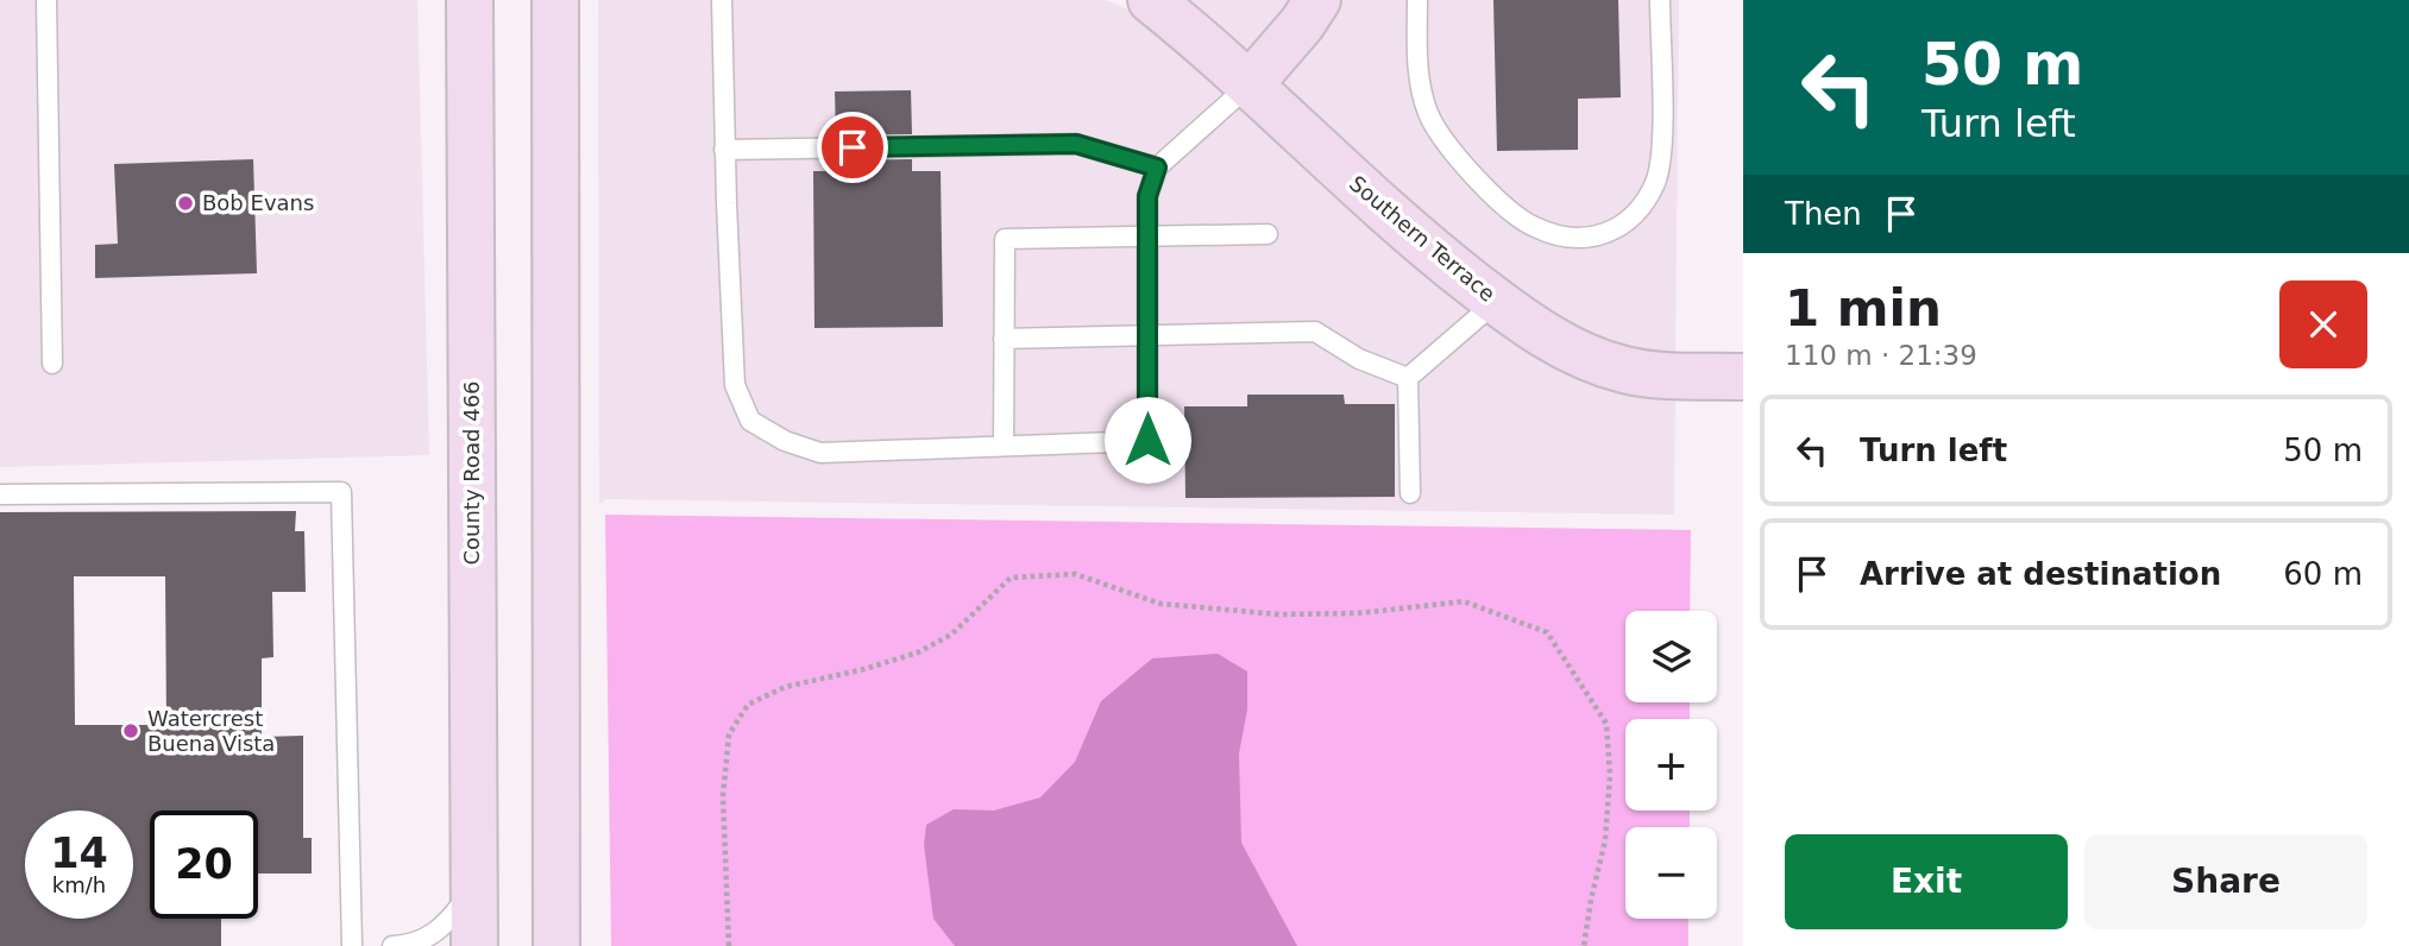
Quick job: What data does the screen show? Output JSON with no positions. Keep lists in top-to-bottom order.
{
  "streets": {
    "main road": ["Southern Terrace", "County Road 466"]
  },
  "places": ["Bob Evans", "Watercrest Buena Vista"],
  "page": {
    "turn": ["50 m", "Turn left"],
    "then": "Then",
    "heading": ["1 min", "110 m · 21:39"],
    "list": [
      {
        "name": "Turn left",
        "value": "50 m"
      },
      {
        "name": "Arrive at destination",
        "value": "60 m"
      }
    ],
    "map_buttons": ["+", "−"],
    "speed": "14 km/h",
    "limit": "20",
    "buttons": ["Exit", "Share"]
  }
}
